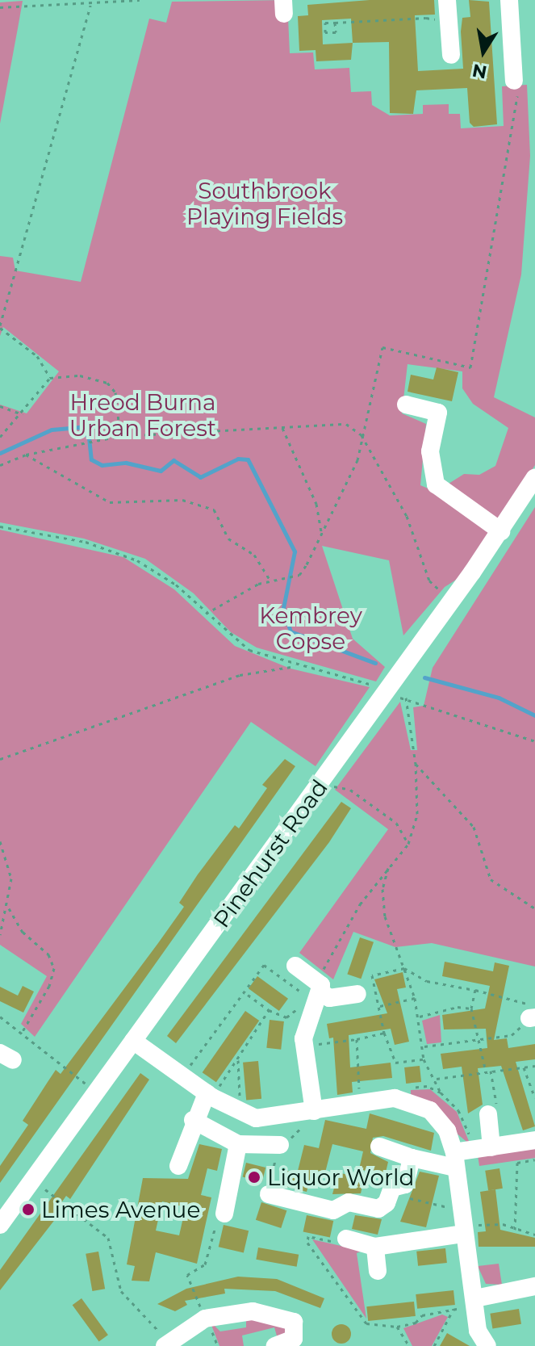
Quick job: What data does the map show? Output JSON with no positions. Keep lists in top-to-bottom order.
{
  "streets": {
    "street": ["Pinehurst Road"]
  },
  "parks": ["Southbrook Playing Fields", "Hreod Burna Urban Forest", "Kembrey Copse"],
  "places": ["Liquor World", "Limes Avenue"],
  "north": "bottom"
}
